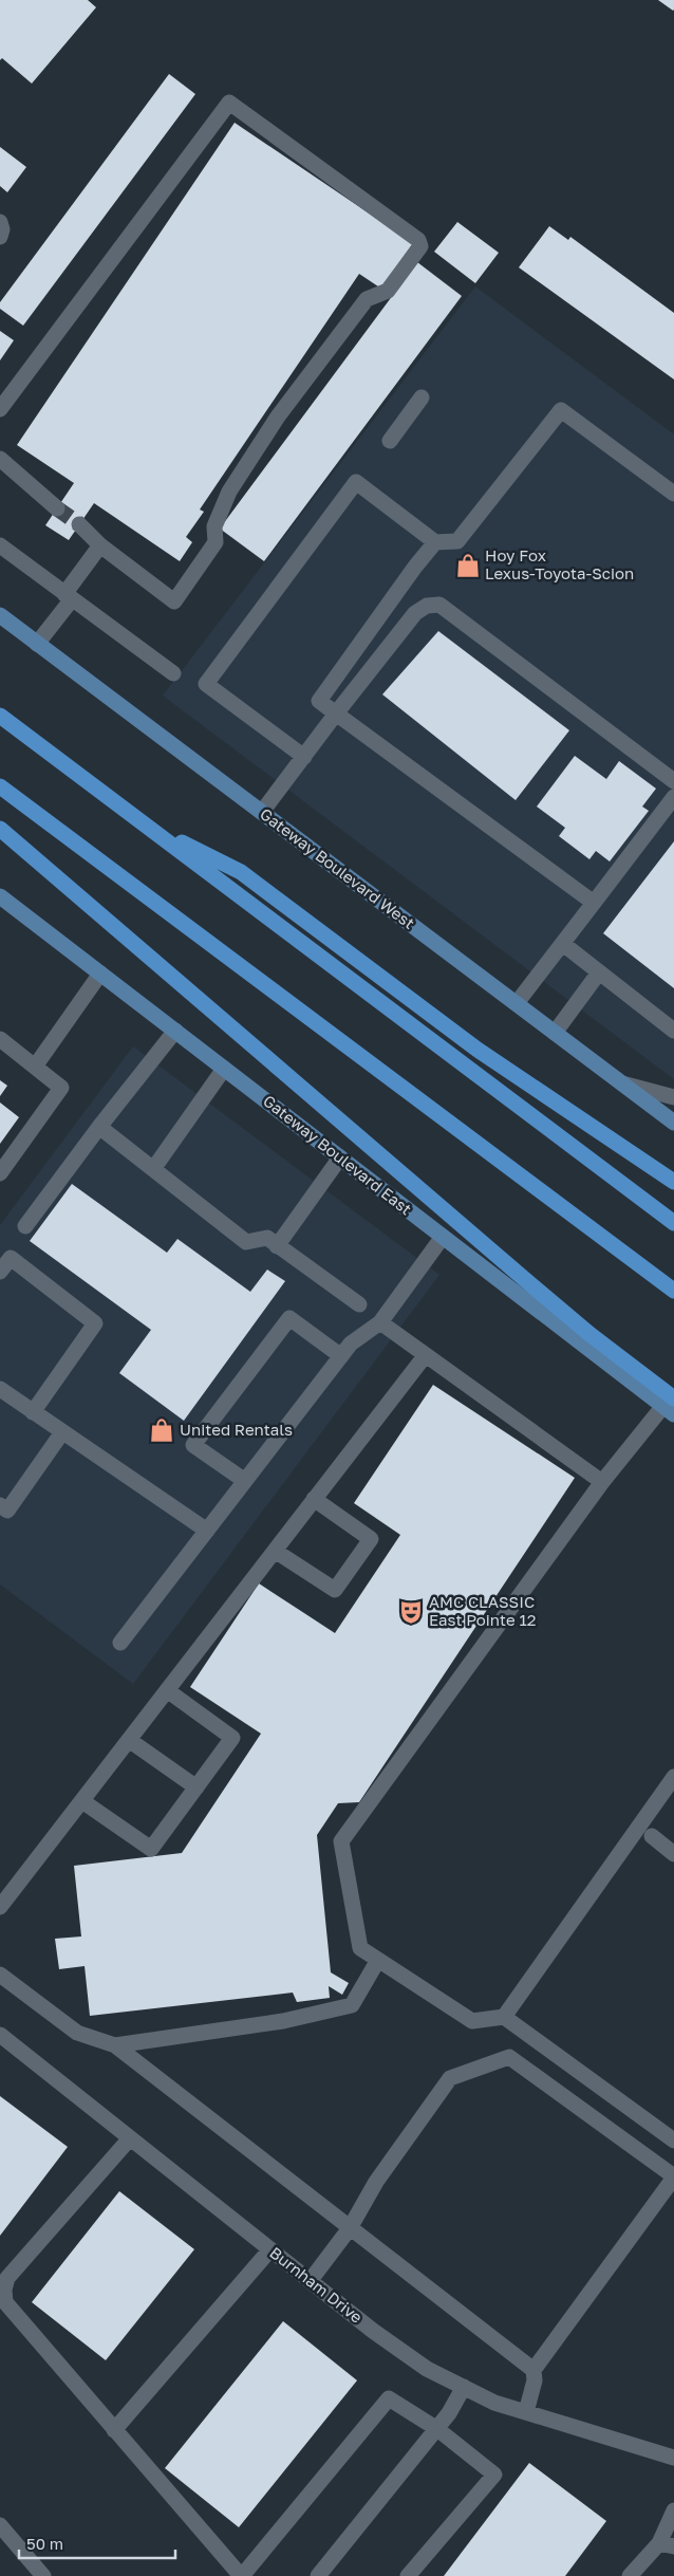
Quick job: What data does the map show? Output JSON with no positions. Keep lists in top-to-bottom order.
{
  "streets": {
    "main road": ["Gateway Boulevard West", "Gateway Boulevard East"],
    "street": ["Burnham Drive"]
  },
  "places": {
    "shop": ["Hoy Fox Lexus-Toyota-Scion", "United Rentals"],
    "theatre": ["AMC CLASSIC East Pointe 12"]
  },
  "scale_bar": "50 m"
}
